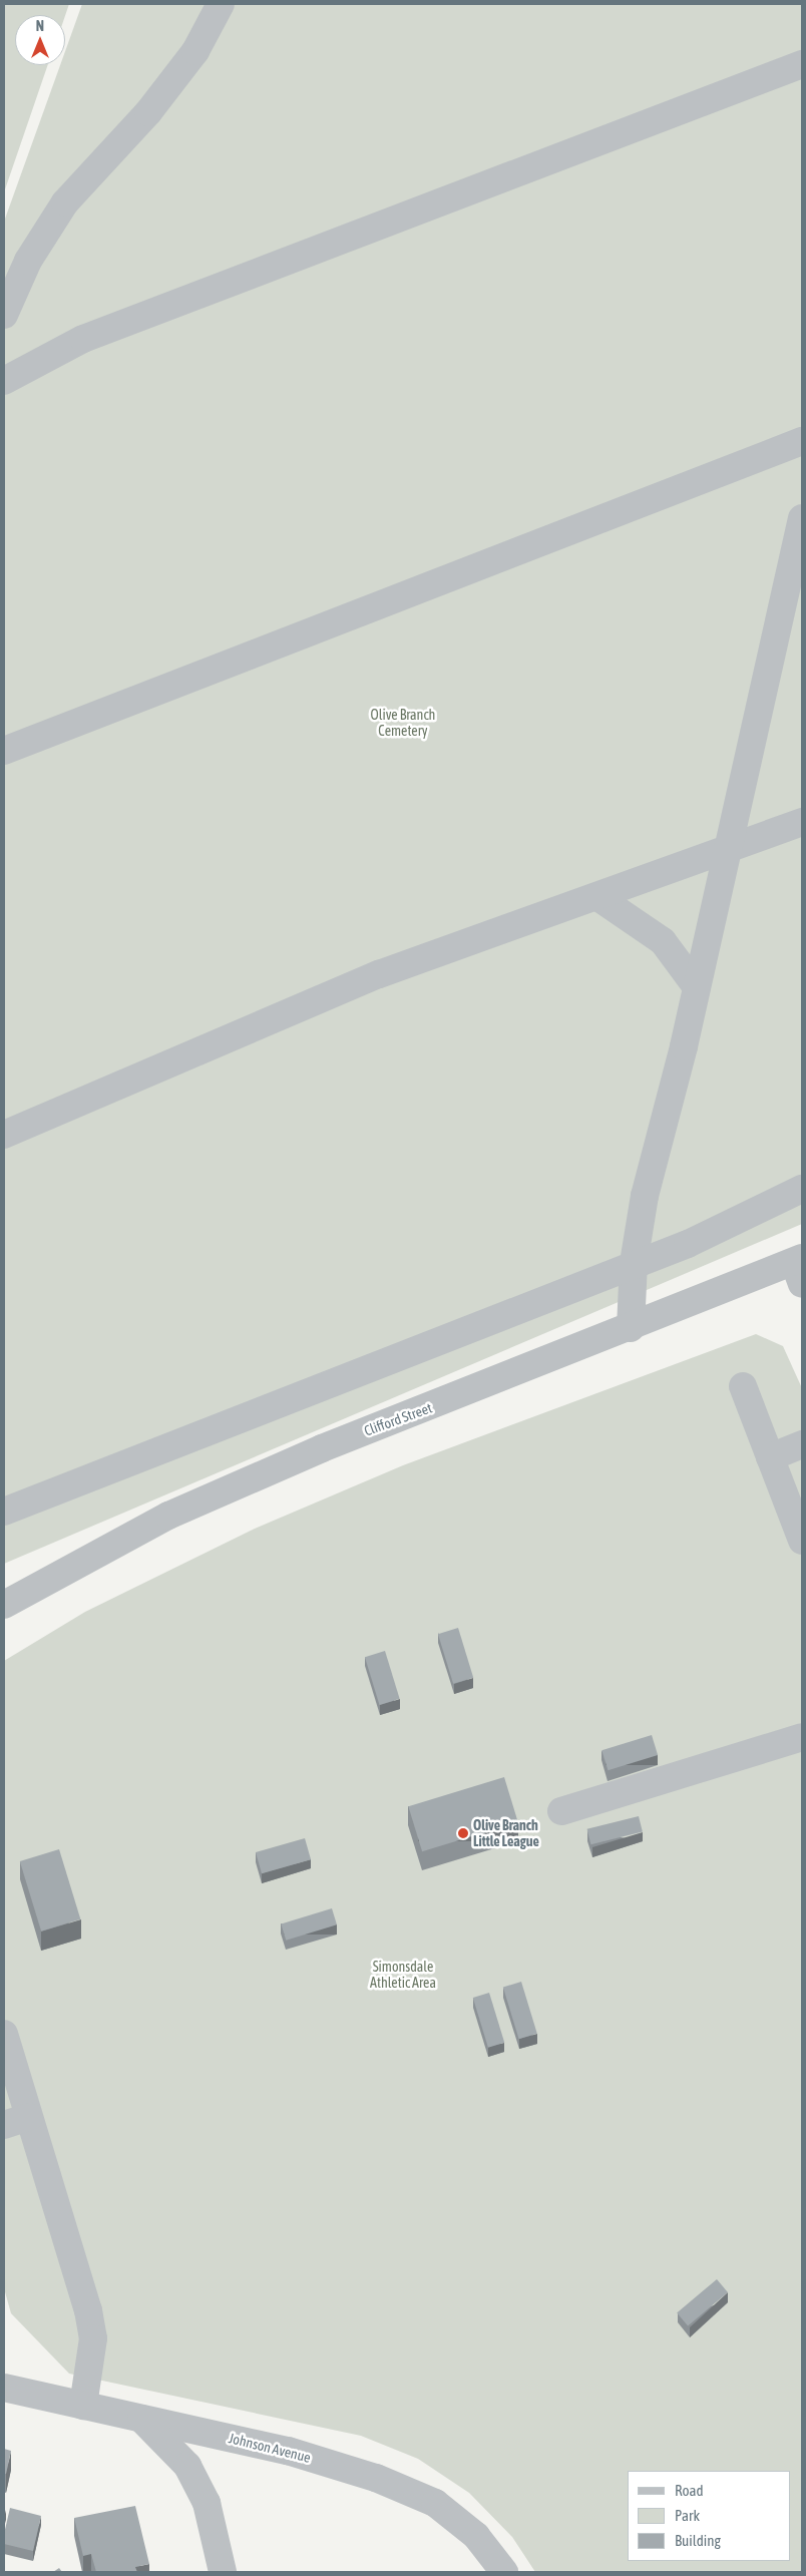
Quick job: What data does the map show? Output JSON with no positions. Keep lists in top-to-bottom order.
{
  "streets": {
    "street": ["Clifford Street", "Johnson Avenue"]
  },
  "parks": ["Olive Branch Cemetery", "Simonsdale Athletic Area"],
  "places": ["Olive Branch Little League"],
  "legend": ["Road", "Park", "Building"],
  "north": "top"
}
